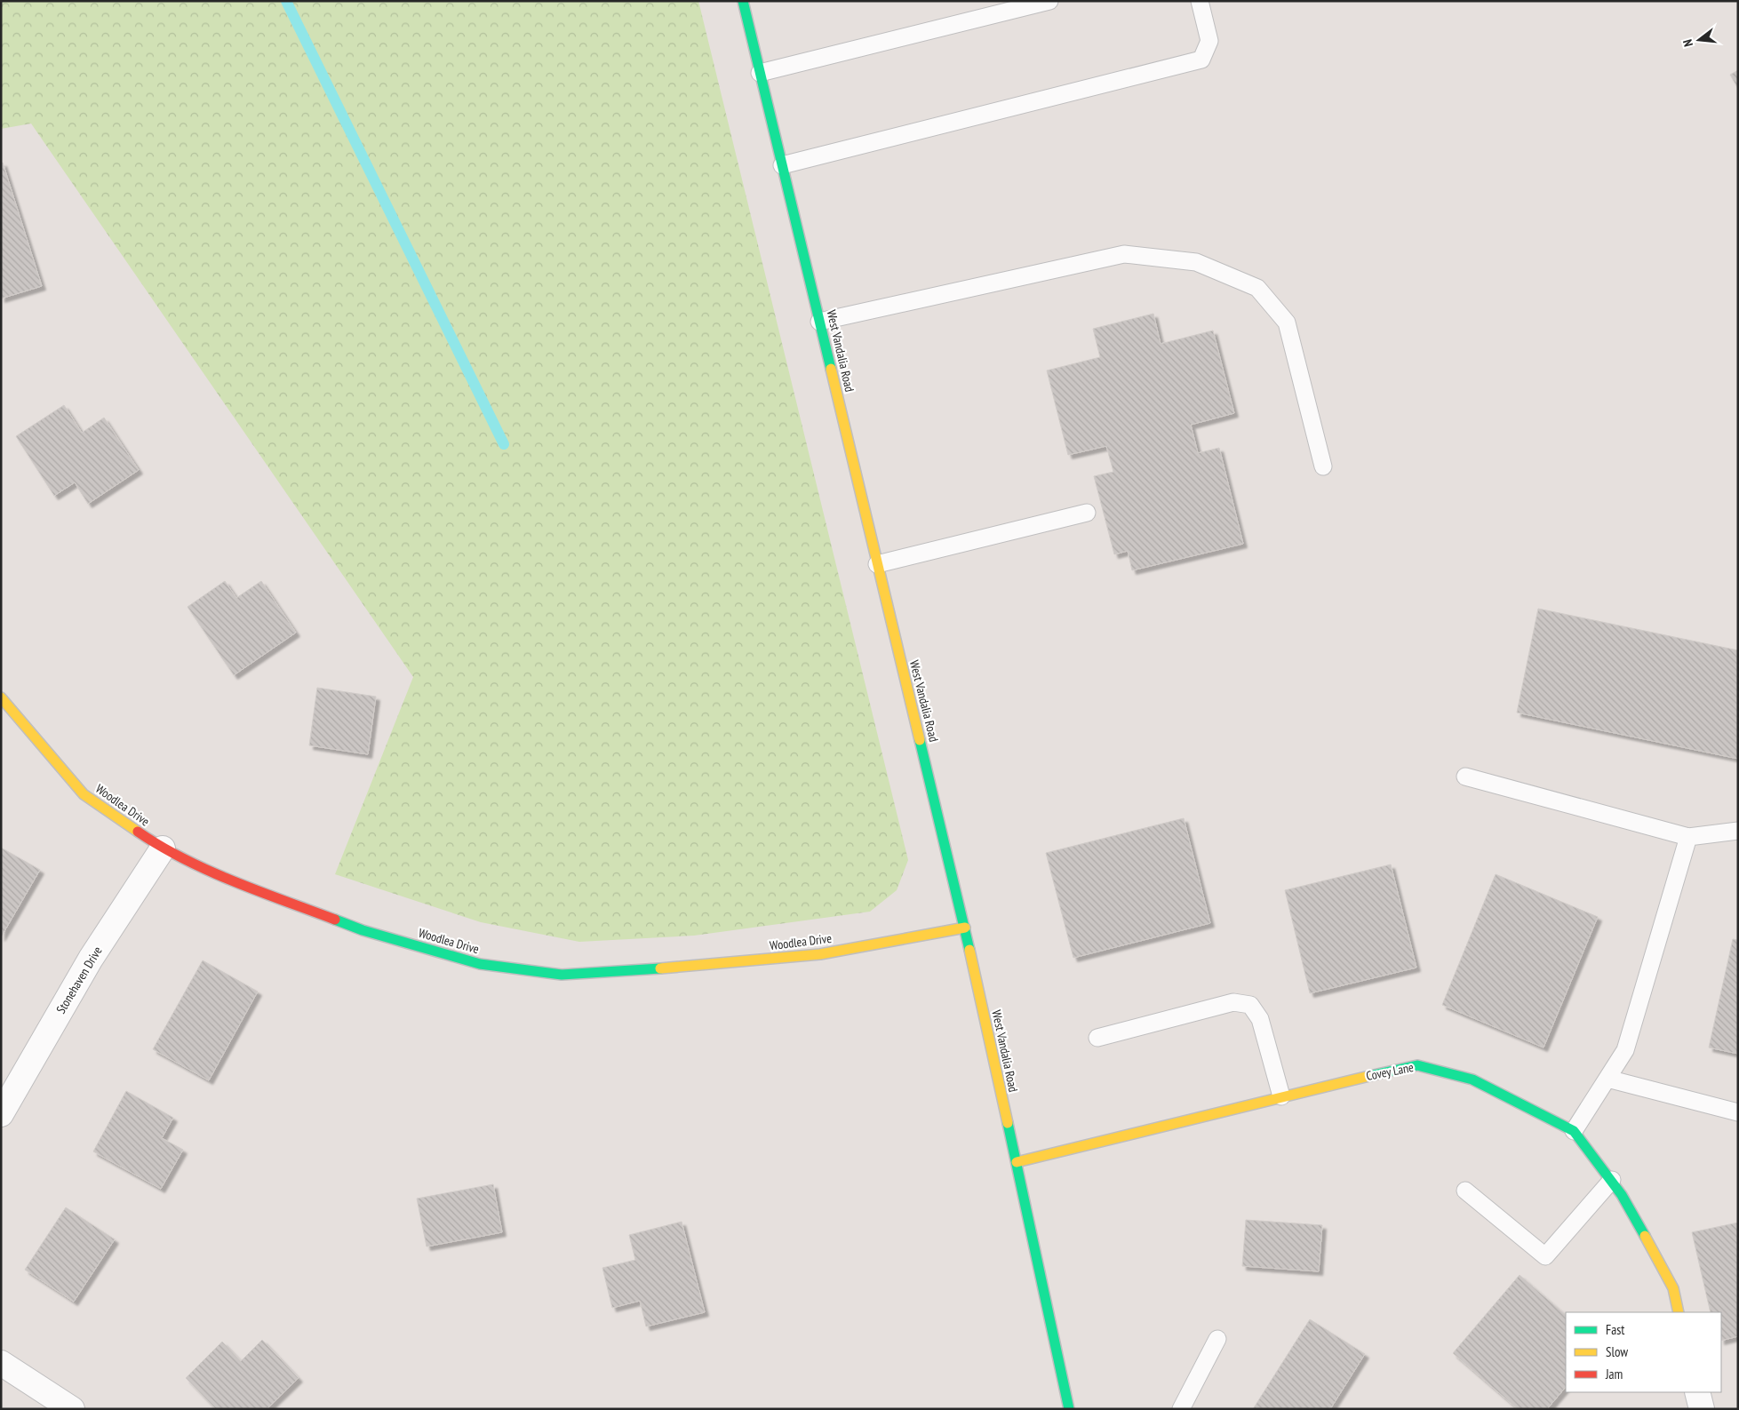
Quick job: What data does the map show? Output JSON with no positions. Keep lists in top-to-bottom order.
{
  "streets": {
    "street": [
      "West Vandalia Road",
      "Woodlea Drive",
      "Stonehaven Drive",
      "Covey Lane"
    ]
  },
  "crossings": [
    ["West Vandalia Road", "Woodlea Drive"],
    ["West Vandalia Road", "Covey Lane"],
    ["Woodlea Drive", "Stonehaven Drive"]
  ],
  "legend": ["Fast", "Slow", "Jam"],
  "north": "left"
}
